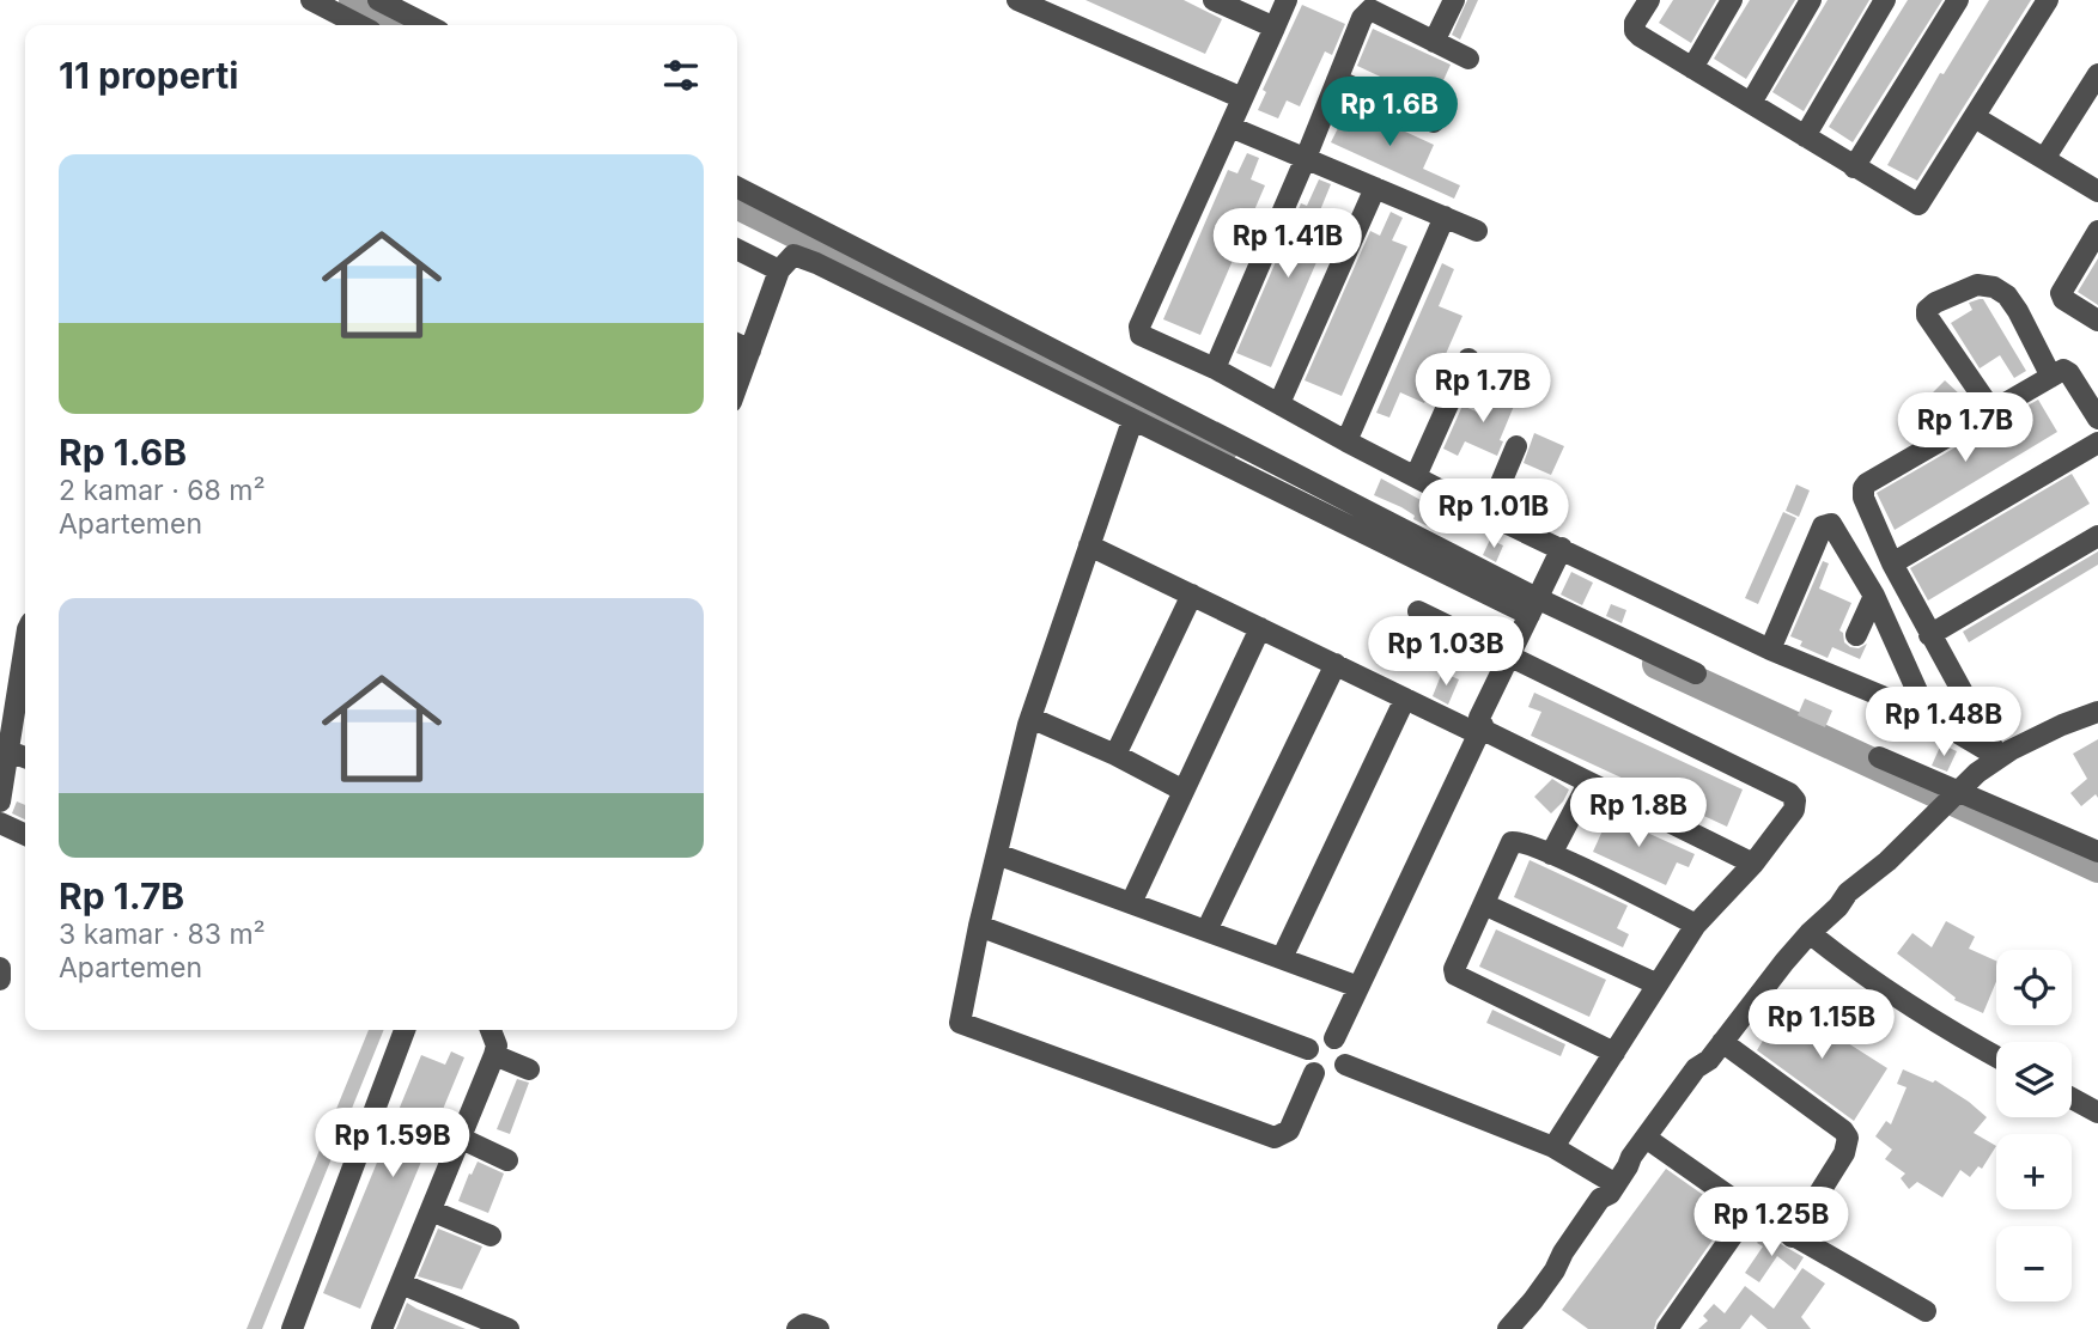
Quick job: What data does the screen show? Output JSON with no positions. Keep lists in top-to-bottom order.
{
  "page": {
    "heading": "11 properti",
    "price": [
      "Rp 1.6B",
      "Rp 1.41B",
      "Rp 1.7B",
      "Rp 1.7B",
      "Rp 1.01B",
      "Rp 1.03B",
      "Rp 1.48B",
      "Rp 1.8B",
      "Rp 1.15B",
      "Rp 1.59B",
      "Rp 1.25B"
    ],
    "list": [
      {
        "name": "Rp 1.6B",
        "note": "2 kamar · 68 m² · Apartemen"
      },
      {
        "name": "Rp 1.7B",
        "note": "3 kamar · 83 m² · Apartemen"
      }
    ],
    "map_buttons": ["+", "−"]
  }
}
